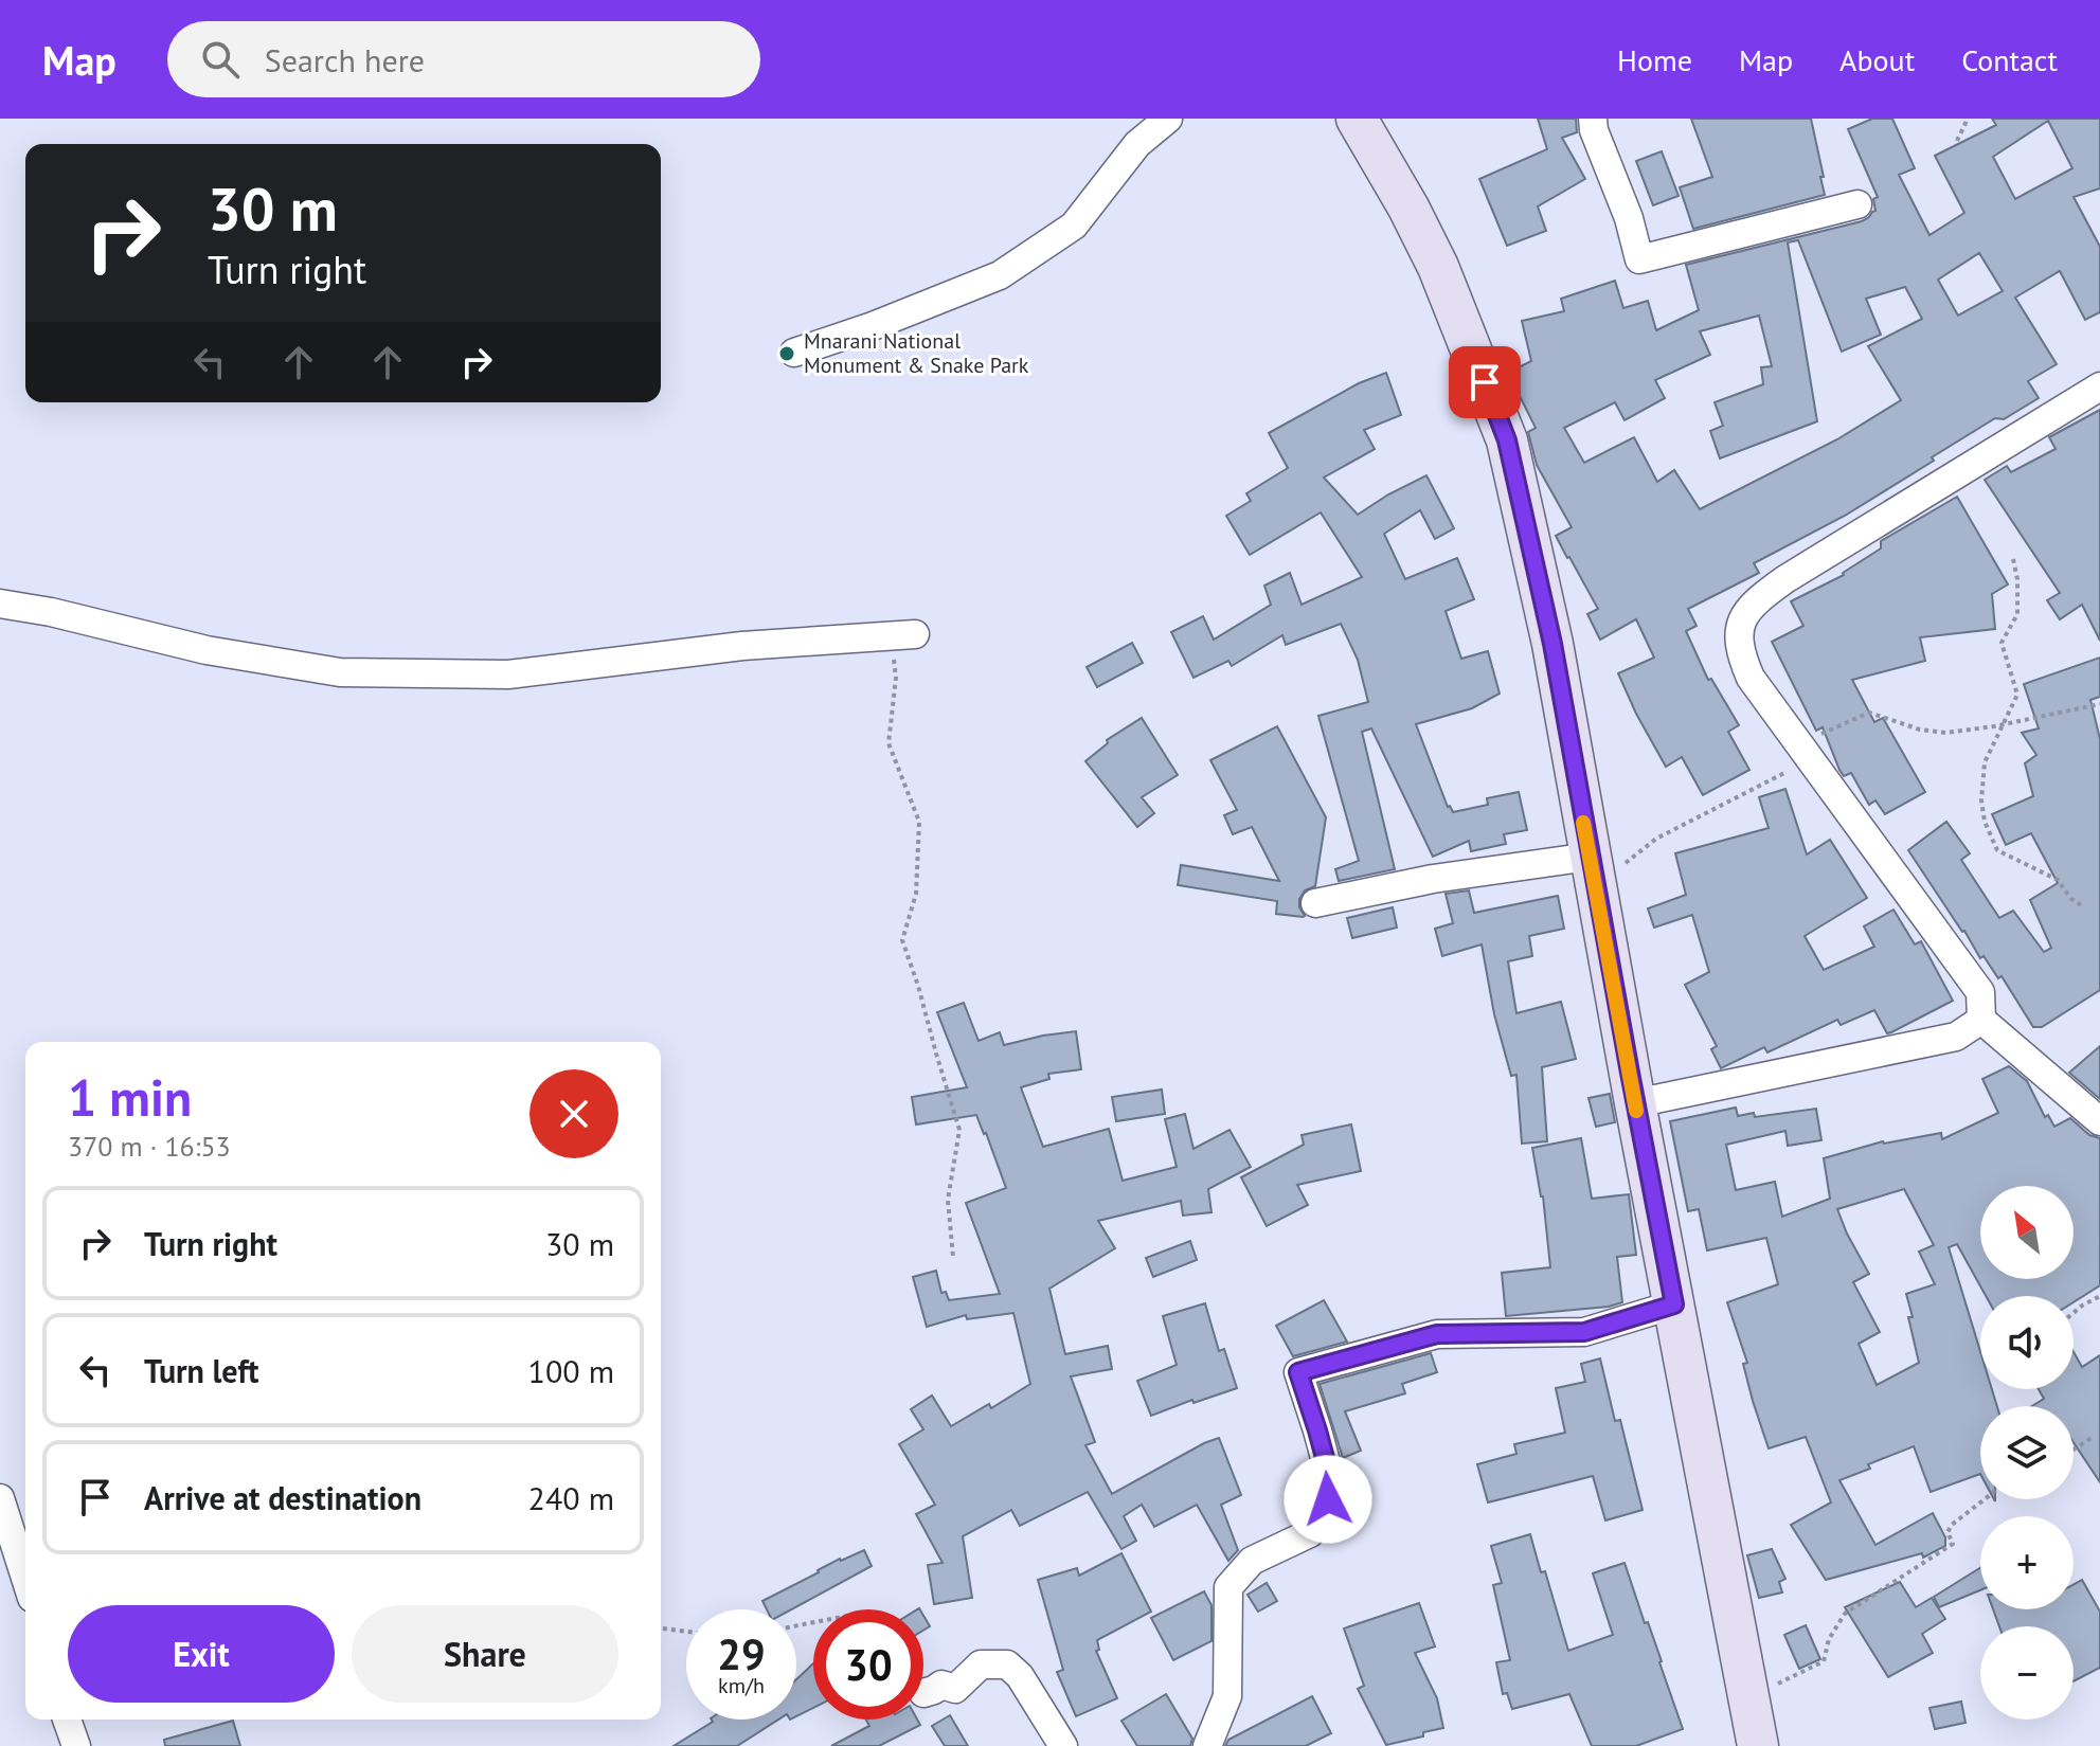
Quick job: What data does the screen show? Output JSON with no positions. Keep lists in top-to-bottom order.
{
  "places": ["Mnarani National Monument & Snake Park"],
  "north": "top left",
  "page": {
    "header": "Map",
    "search": "Search here",
    "nav": [
      "Home",
      "Map",
      "About",
      "Contact"
    ],
    "turn": ["30 m", "Turn right"],
    "heading": ["1 min", "370 m · 16:53"],
    "map_buttons": ["+", "−"],
    "list": [
      {
        "name": "Turn right",
        "value": "30 m"
      },
      {
        "name": "Turn left",
        "value": "100 m"
      },
      {
        "name": "Arrive at destination",
        "value": "240 m"
      }
    ],
    "buttons": ["Exit", "Share"],
    "speed": "29 km/h",
    "limit": "30"
  }
}
